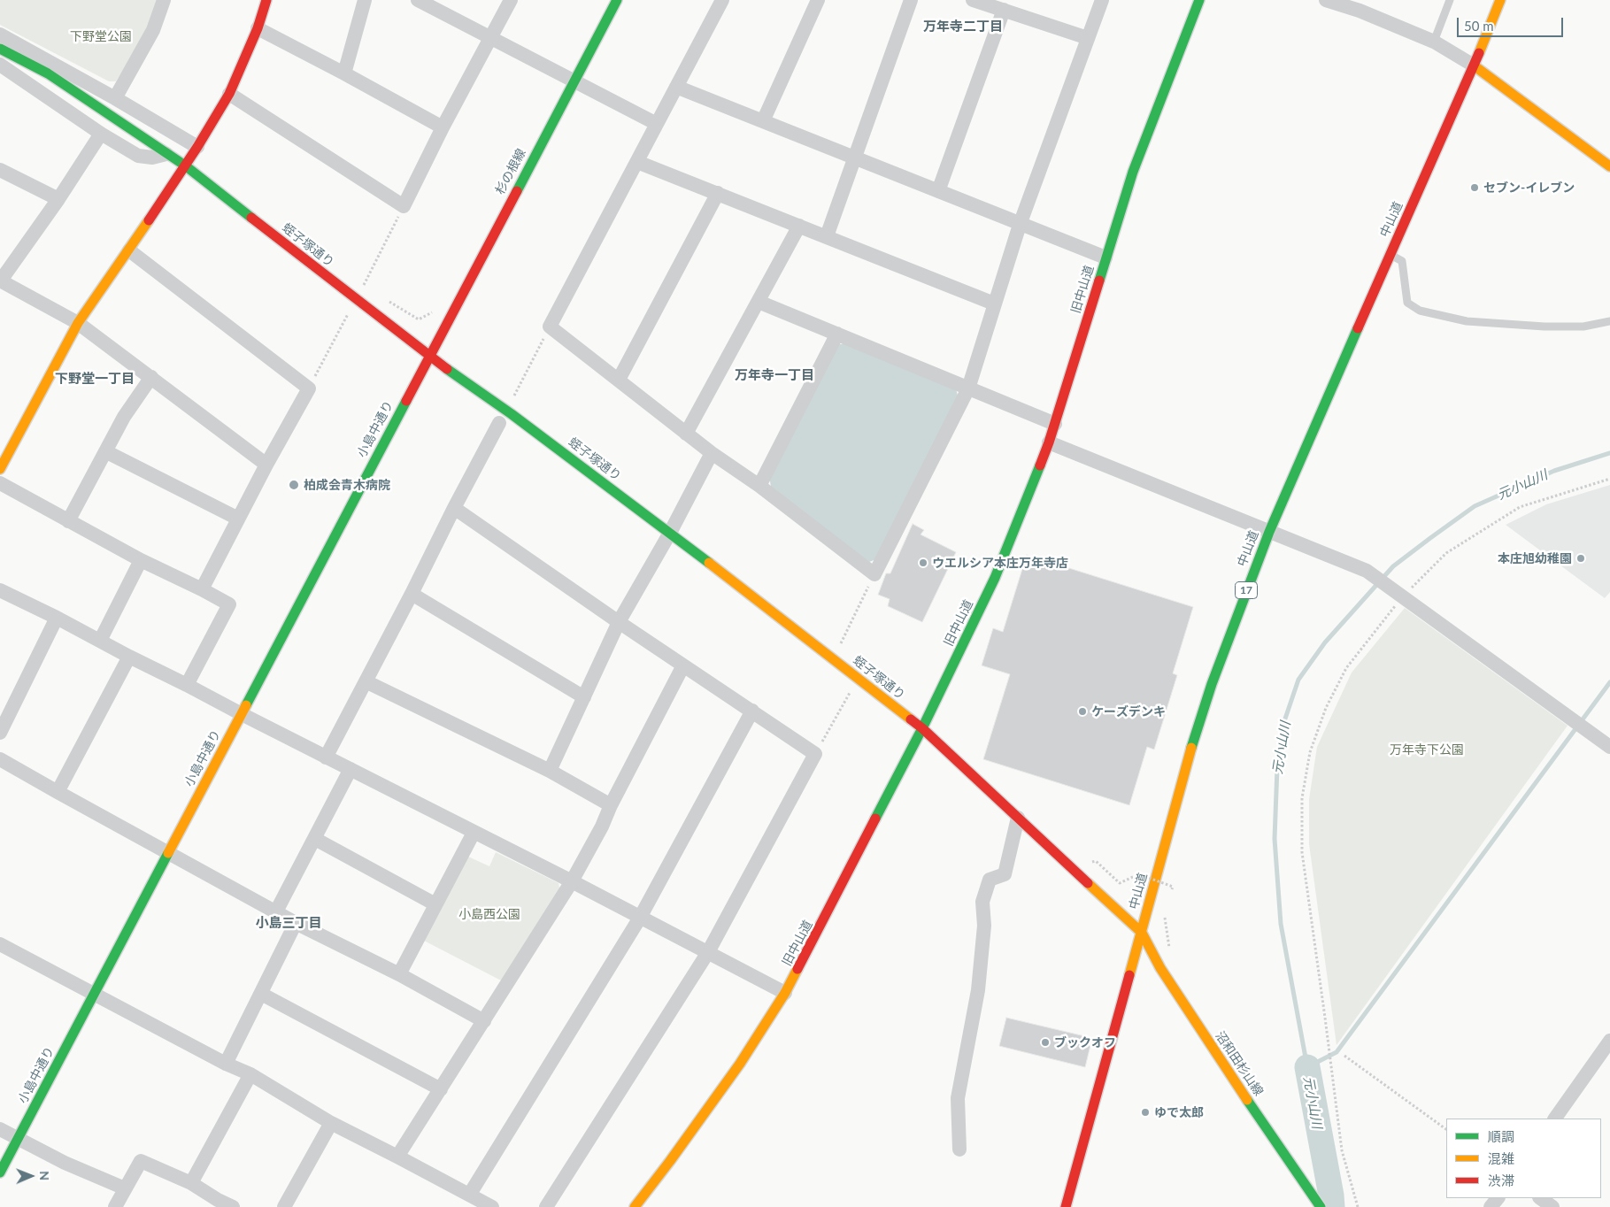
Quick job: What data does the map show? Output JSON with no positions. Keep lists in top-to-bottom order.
{
  "streets": {
    "main road": [
      "杉の根線",
      "中山道",
      "蛭子塚通り",
      "旧中山道",
      "小島中通り",
      "17",
      "沼和田杉山線"
    ]
  },
  "crossings": [
    ["杉の根線", "蛭子塚通り"],
    ["杉の根線", "小島中通り"],
    ["中山道", "蛭子塚通り"],
    ["中山道", "沼和田杉山線"],
    ["蛭子塚通り", "旧中山道"],
    ["蛭子塚通り", "小島中通り"],
    ["蛭子塚通り", "沼和田杉山線"]
  ],
  "districts": [
    "万年寺二丁目",
    "万年寺一丁目",
    "下野堂一丁目",
    "小島三丁目"
  ],
  "water": ["元小山川"],
  "parks": ["下野堂公園", "万年寺下公園", "小島西公園"],
  "places": [
    "セブン-イレブン",
    "柏成会青木病院",
    "本庄旭幼稚園",
    "ウエルシア本庄万年寺店",
    "ケーズデンキ",
    "ブックオフ",
    "ゆで太郎"
  ],
  "legend": ["順調", "混雑", "渋滞"],
  "scale_bar": "50 m",
  "north": "right"
}
